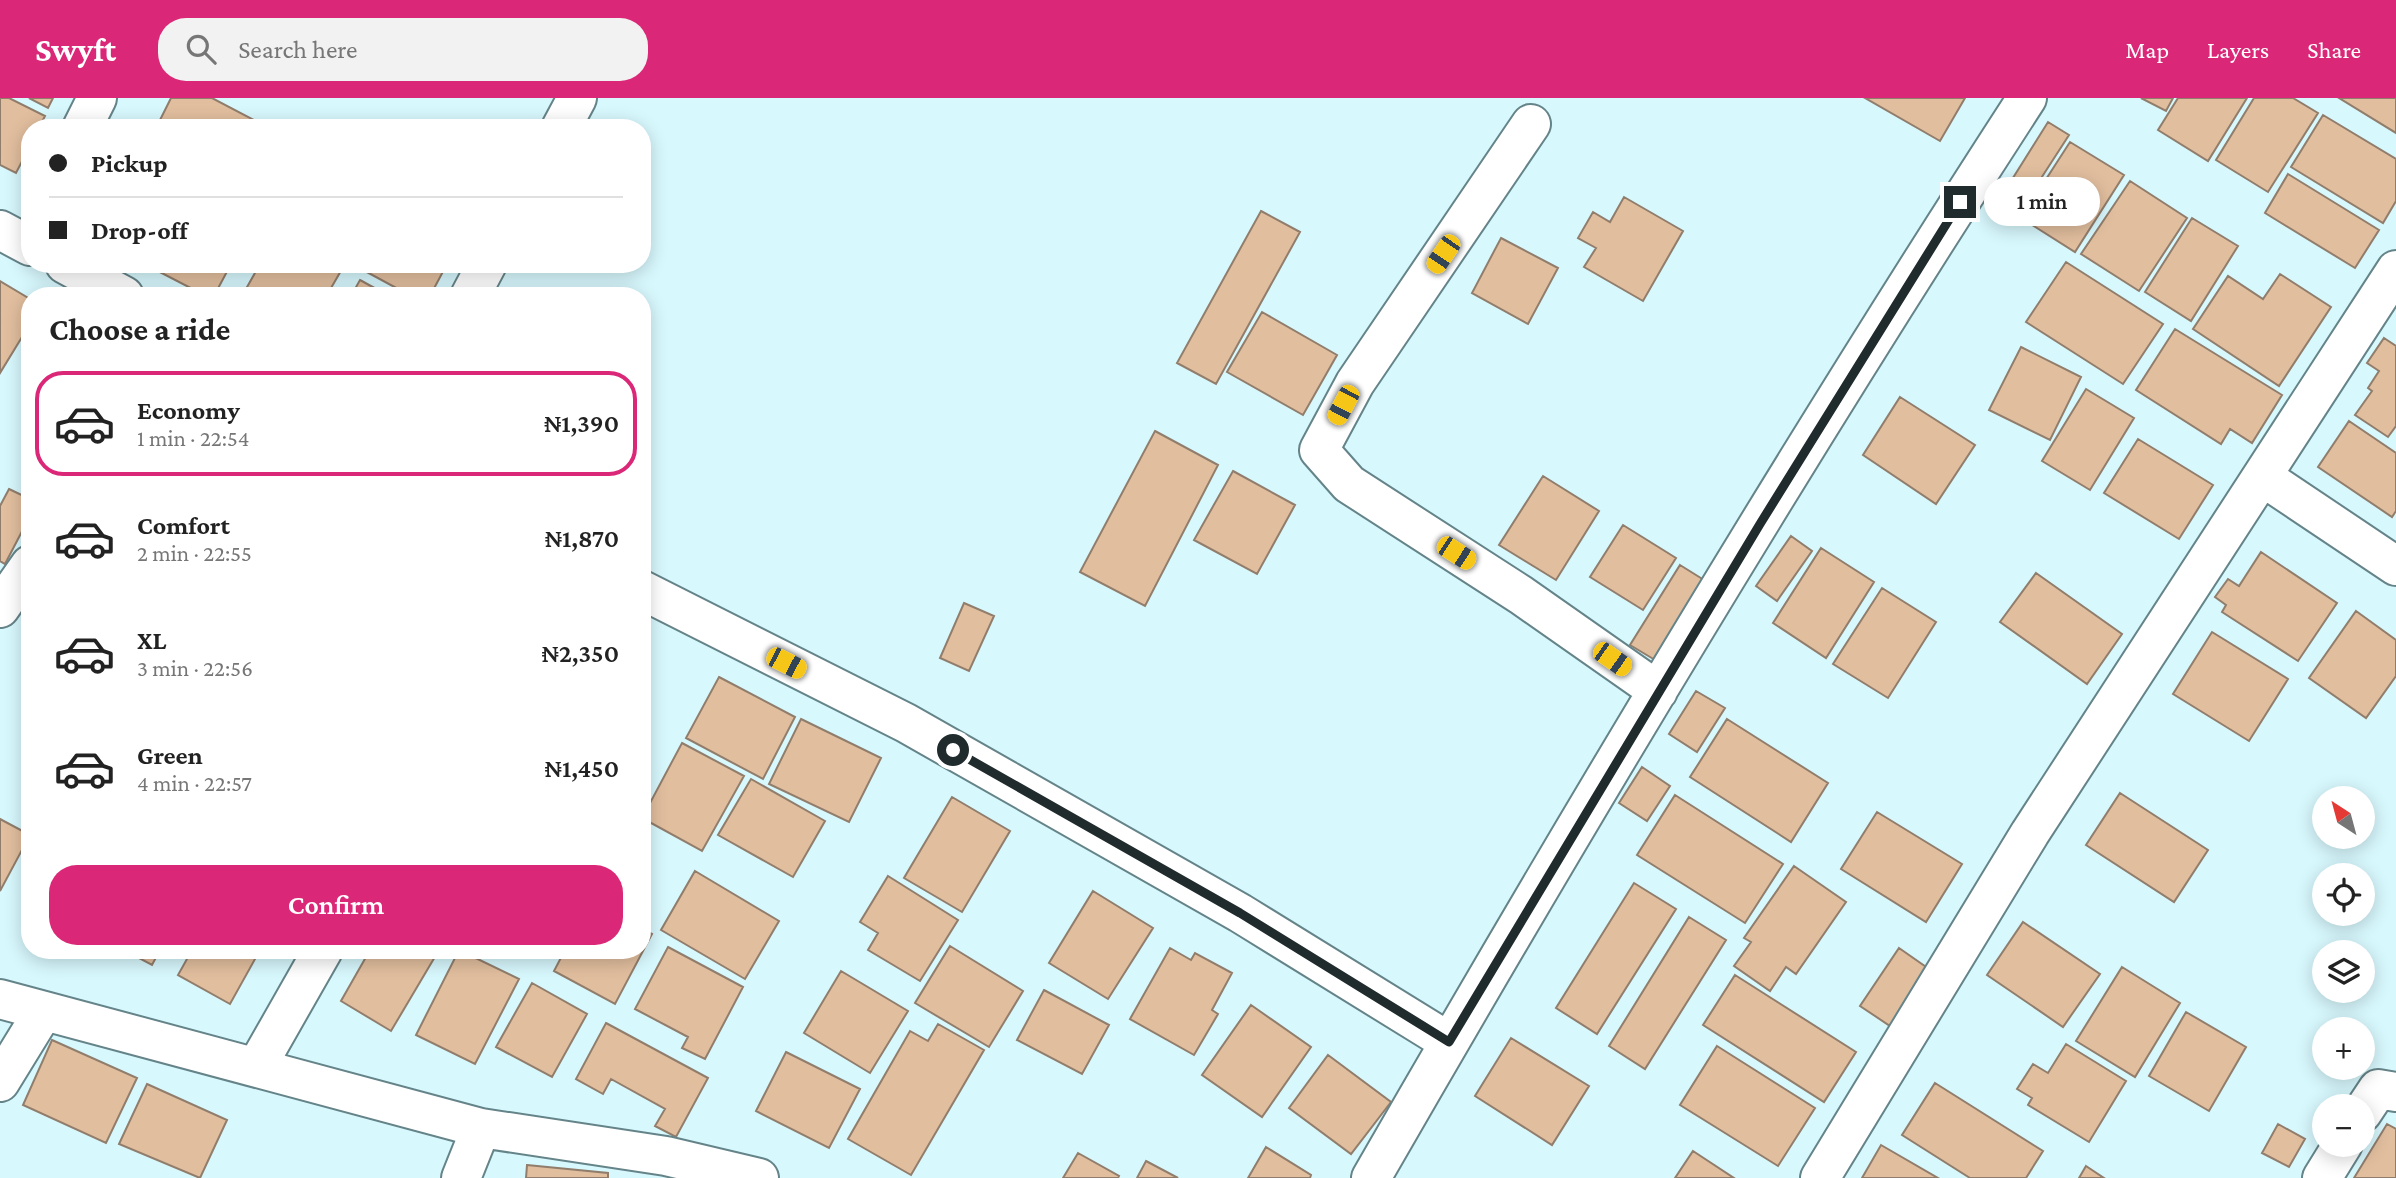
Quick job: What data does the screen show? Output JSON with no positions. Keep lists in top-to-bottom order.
{
  "north": "top left",
  "page": {
    "header": "Swyft",
    "search": "Search here",
    "nav": ["Map", "Layers", "Share"],
    "banner": ["Pickup", "Drop-off"],
    "bubble": "1 min",
    "heading": "Choose a ride",
    "list": [
      {
        "name": "Economy",
        "note": "1 min · 22:54",
        "value": "₦1,390"
      },
      {
        "name": "Comfort",
        "note": "2 min · 22:55",
        "value": "₦1,870"
      },
      {
        "name": "XL",
        "note": "3 min · 22:56",
        "value": "₦2,350"
      },
      {
        "name": "Green",
        "note": "4 min · 22:57",
        "value": "₦1,450"
      }
    ],
    "map_buttons": ["+", "−"],
    "buttons": "Confirm"
  }
}
